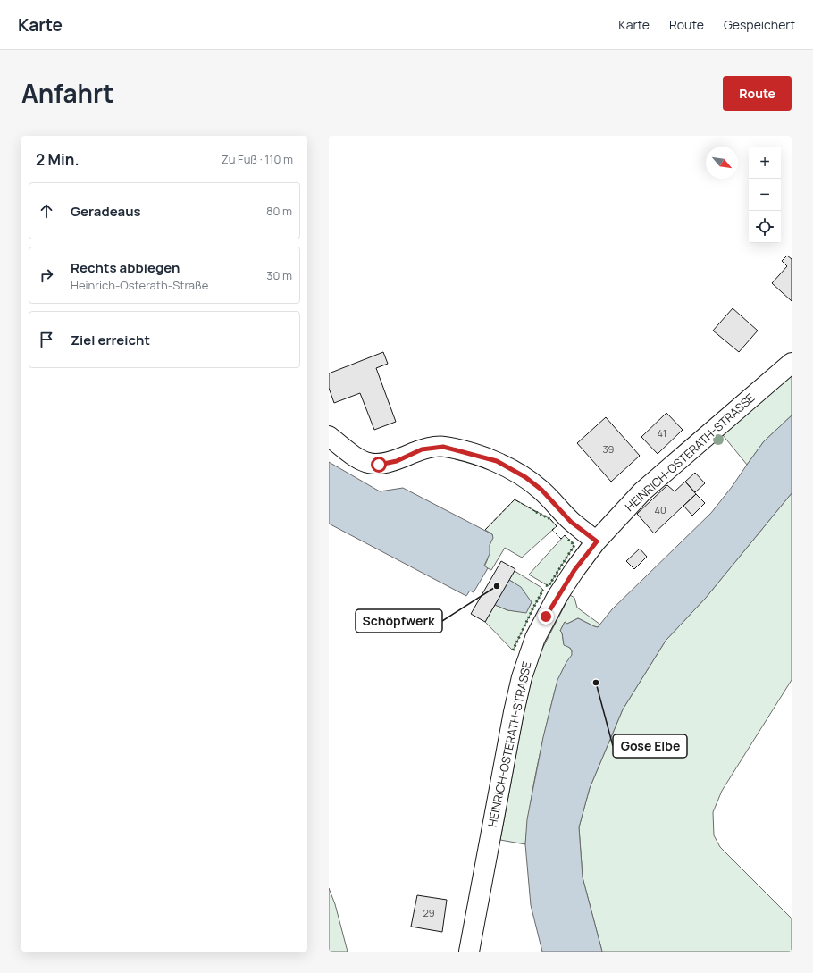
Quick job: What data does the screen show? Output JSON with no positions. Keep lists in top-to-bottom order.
{
  "streets": {
    "street": ["HEINRICH-OSTERATH-STRASSE"]
  },
  "places": ["Schöpfwerk", "Gose Elbe"],
  "house_numbers": [
    "41",
    "39",
    "40",
    "29"
  ],
  "north": "bottom right",
  "page": {
    "header": "Karte",
    "nav": ["Karte", "Route", "Gespeichert"],
    "title": "Anfahrt",
    "buttons": "Route",
    "heading": ["2 Min.", "Zu Fuß · 110 m"],
    "map_buttons": ["+", "−"],
    "list": [
      ["Geradeaus", "80 m"],
      ["Rechts abbiegen", "Heinrich-Osterath-Straße", "30 m"],
      "Ziel erreicht"
    ]
  }
}
